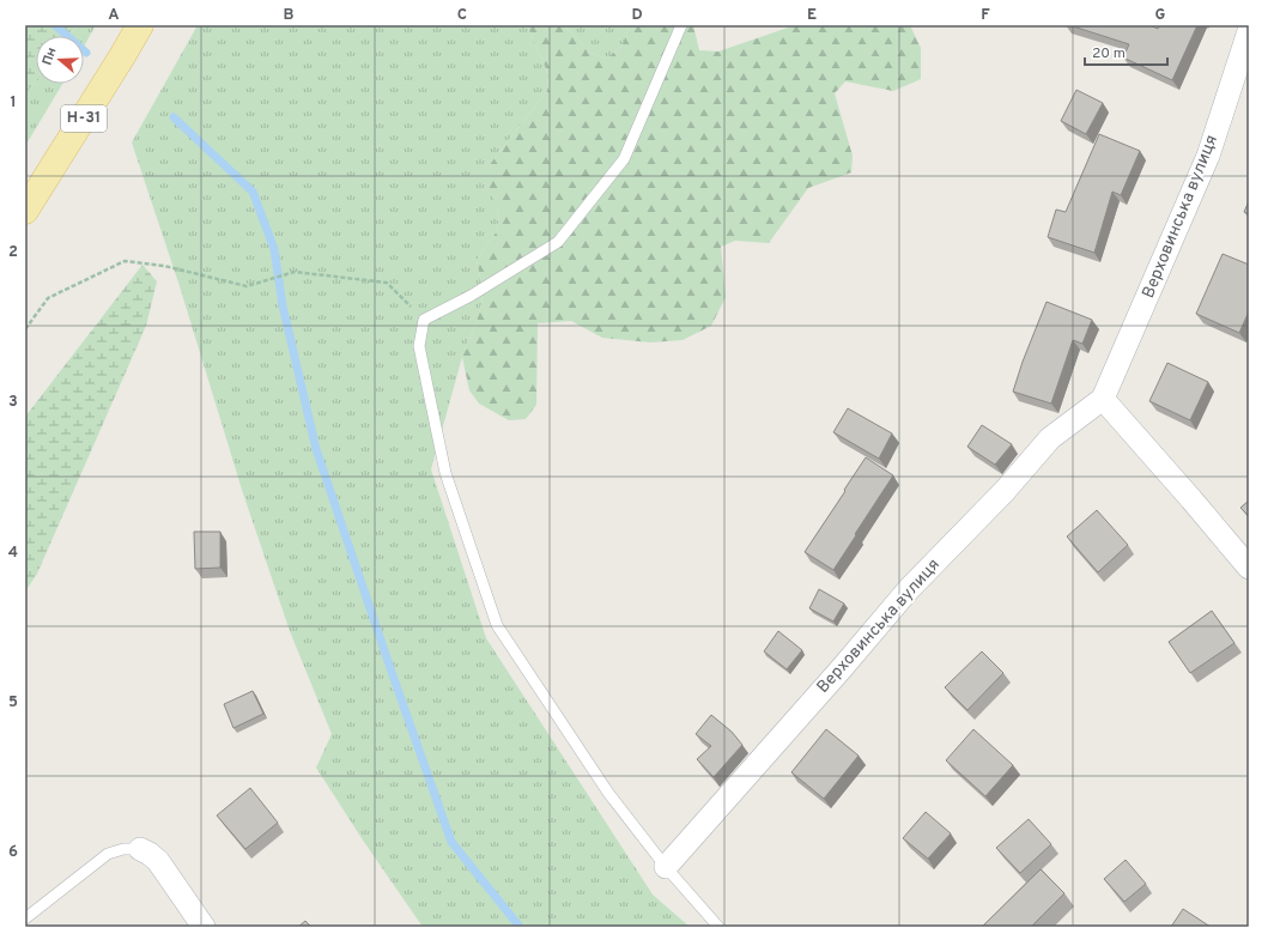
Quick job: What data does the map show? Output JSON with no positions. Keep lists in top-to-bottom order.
{
  "streets": {
    "main road": ["Н-31"],
    "street": ["Верховинська вулиця"]
  },
  "scale_bar": "20 m",
  "north": "left",
  "grid": {
    "columns": [
      "A",
      "B",
      "C",
      "D",
      "E",
      "F",
      "G"
    ],
    "rows": [
      "1",
      "2",
      "3",
      "4",
      "5",
      "6"
    ]
  }
}
